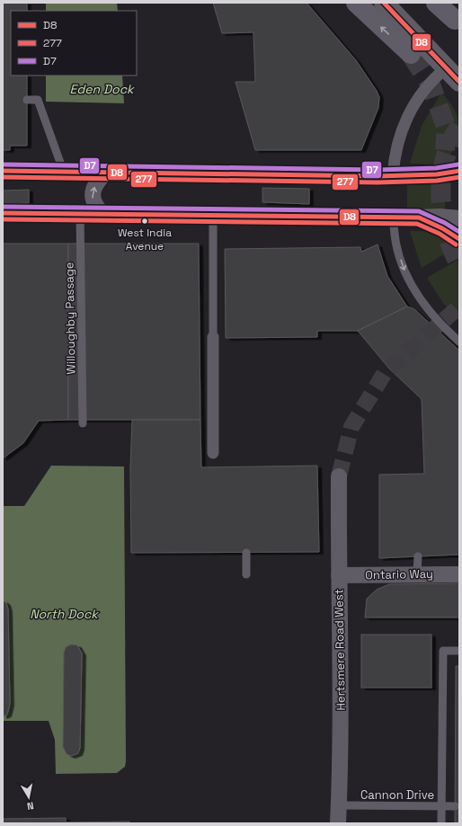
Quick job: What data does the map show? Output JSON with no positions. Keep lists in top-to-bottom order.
{
  "streets": {
    "street": ["Ontario Way", "Hertsmere Road West"],
    "lane": ["Willoughby Passage", "Cannon Drive"]
  },
  "crossings": [
    ["Ontario Way", "Hertsmere Road West"],
    ["Hertsmere Road West", "Cannon Drive"]
  ],
  "water": ["Eden Dock", "North Dock"],
  "places": ["West India Avenue"],
  "lines": ["transit line D8", "transit line D7", "transit line 277"],
  "legend": ["D8", "277", "D7"],
  "north": "bottom"
}
